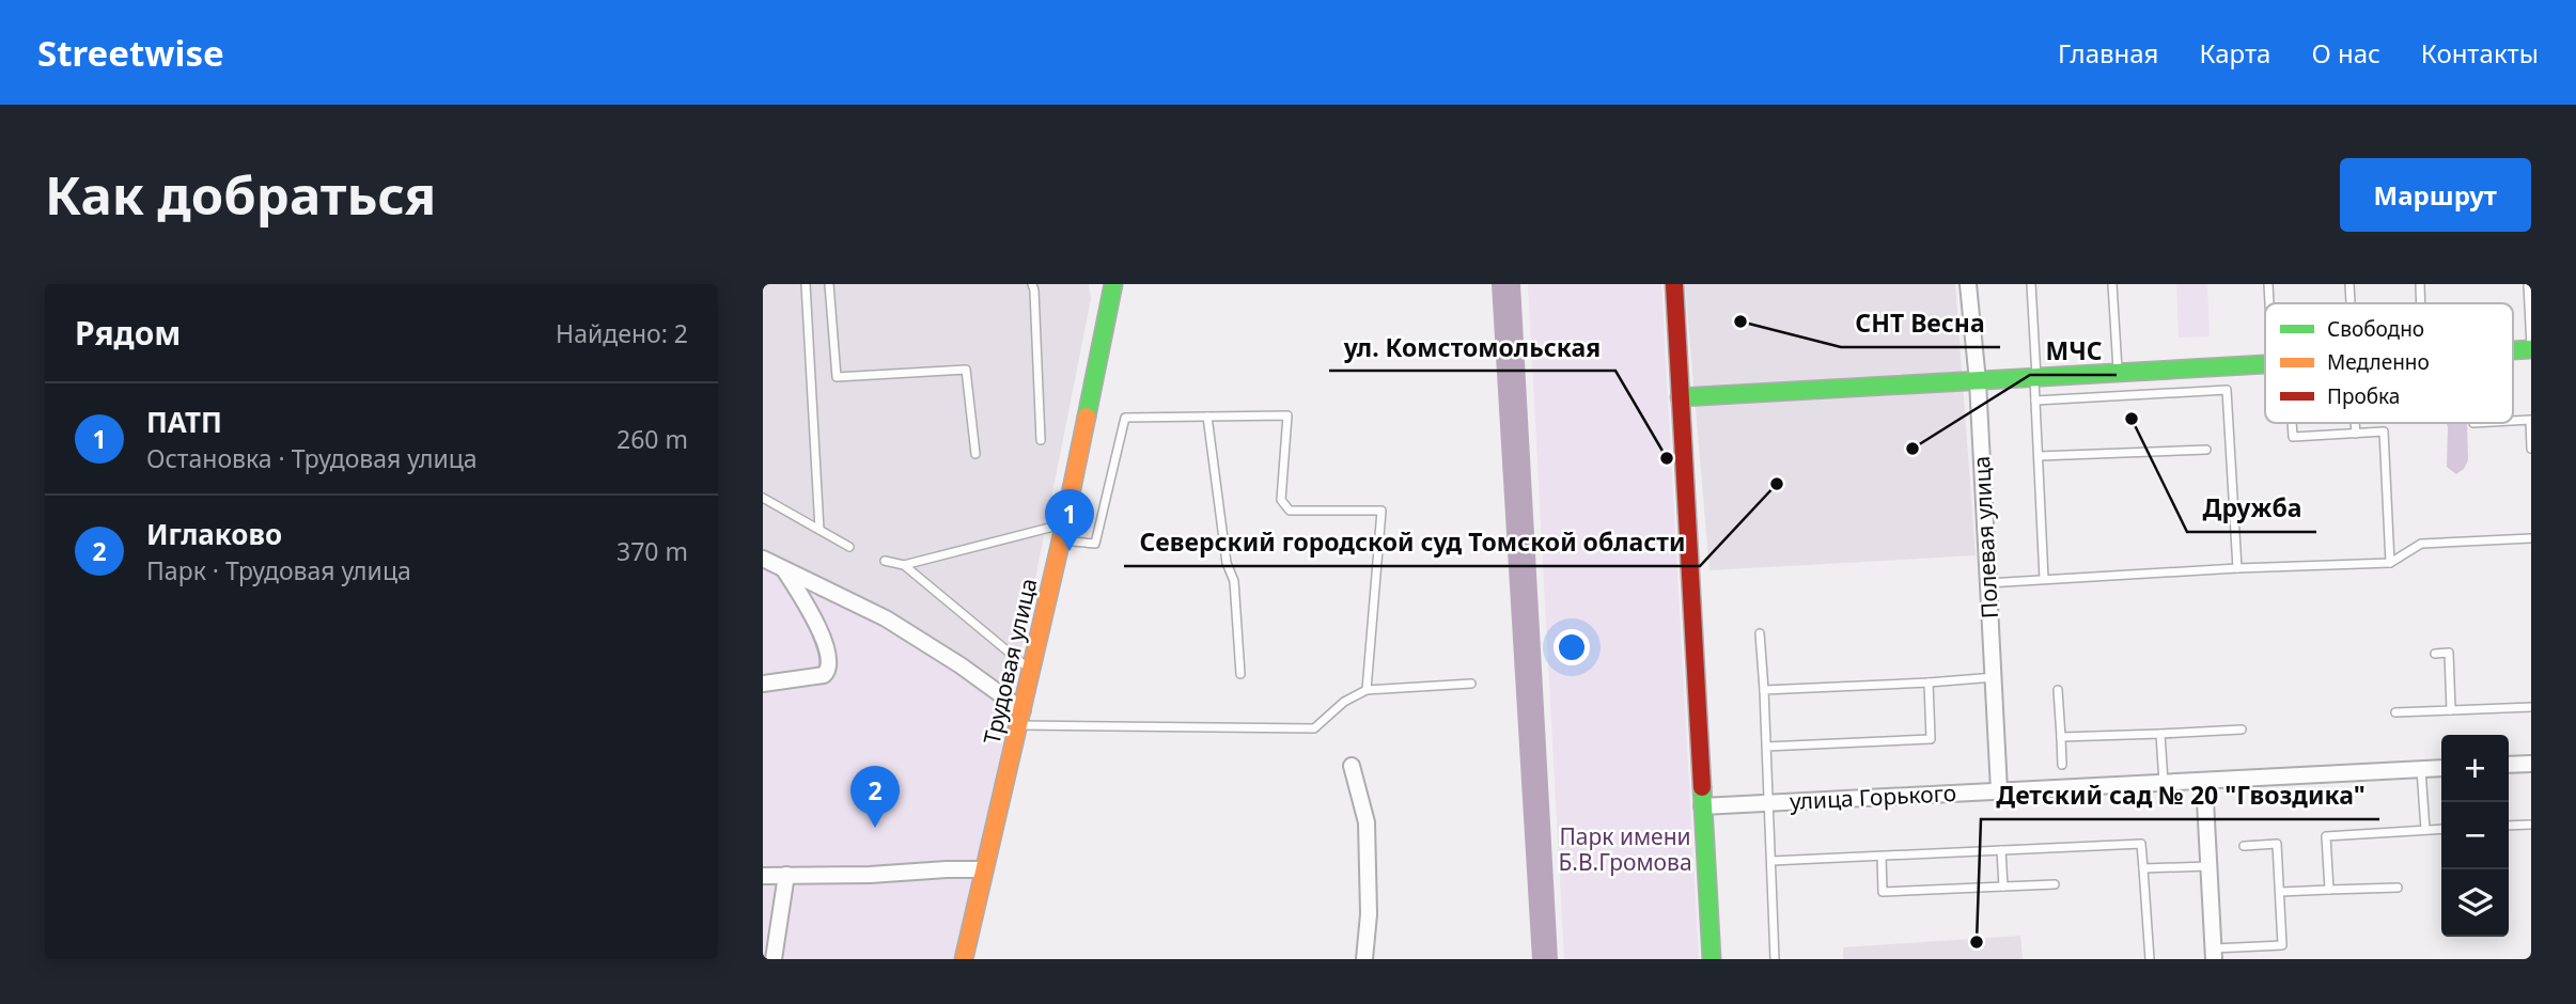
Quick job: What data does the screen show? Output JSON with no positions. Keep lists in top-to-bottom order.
{
  "streets": {
    "street": ["Полевая улица", "Трудовая улица", "улица Горького"]
  },
  "crossings": [
    ["Полевая улица", "улица Горького"]
  ],
  "parks": ["Парк имени Б.В.Громова"],
  "places": [
    "СНТ Весна",
    "Дружба",
    "МЧС",
    "ул. Комстомольская",
    "Северский городской суд Томской области",
    "Детский сад № 20 \"Гвоздика\""
  ],
  "legend": ["Свободно", "Медленно", "Пробка"],
  "page": {
    "header": "Streetwise",
    "nav": [
      "Главная",
      "Карта",
      "О нас",
      "Контакты"
    ],
    "buttons": "Маршрут",
    "title": "Как добраться",
    "heading": ["Рядом", "Найдено: 2"],
    "list": [
      {
        "mark": "1",
        "name": "ПАТП",
        "note": "Остановка · Трудовая улица",
        "value": "260 m"
      },
      {
        "mark": "2",
        "name": "Иглаково",
        "note": "Парк · Трудовая улица",
        "value": "370 m"
      }
    ],
    "pins": ["1", "2"],
    "map_buttons": ["+", "−"]
  }
}
